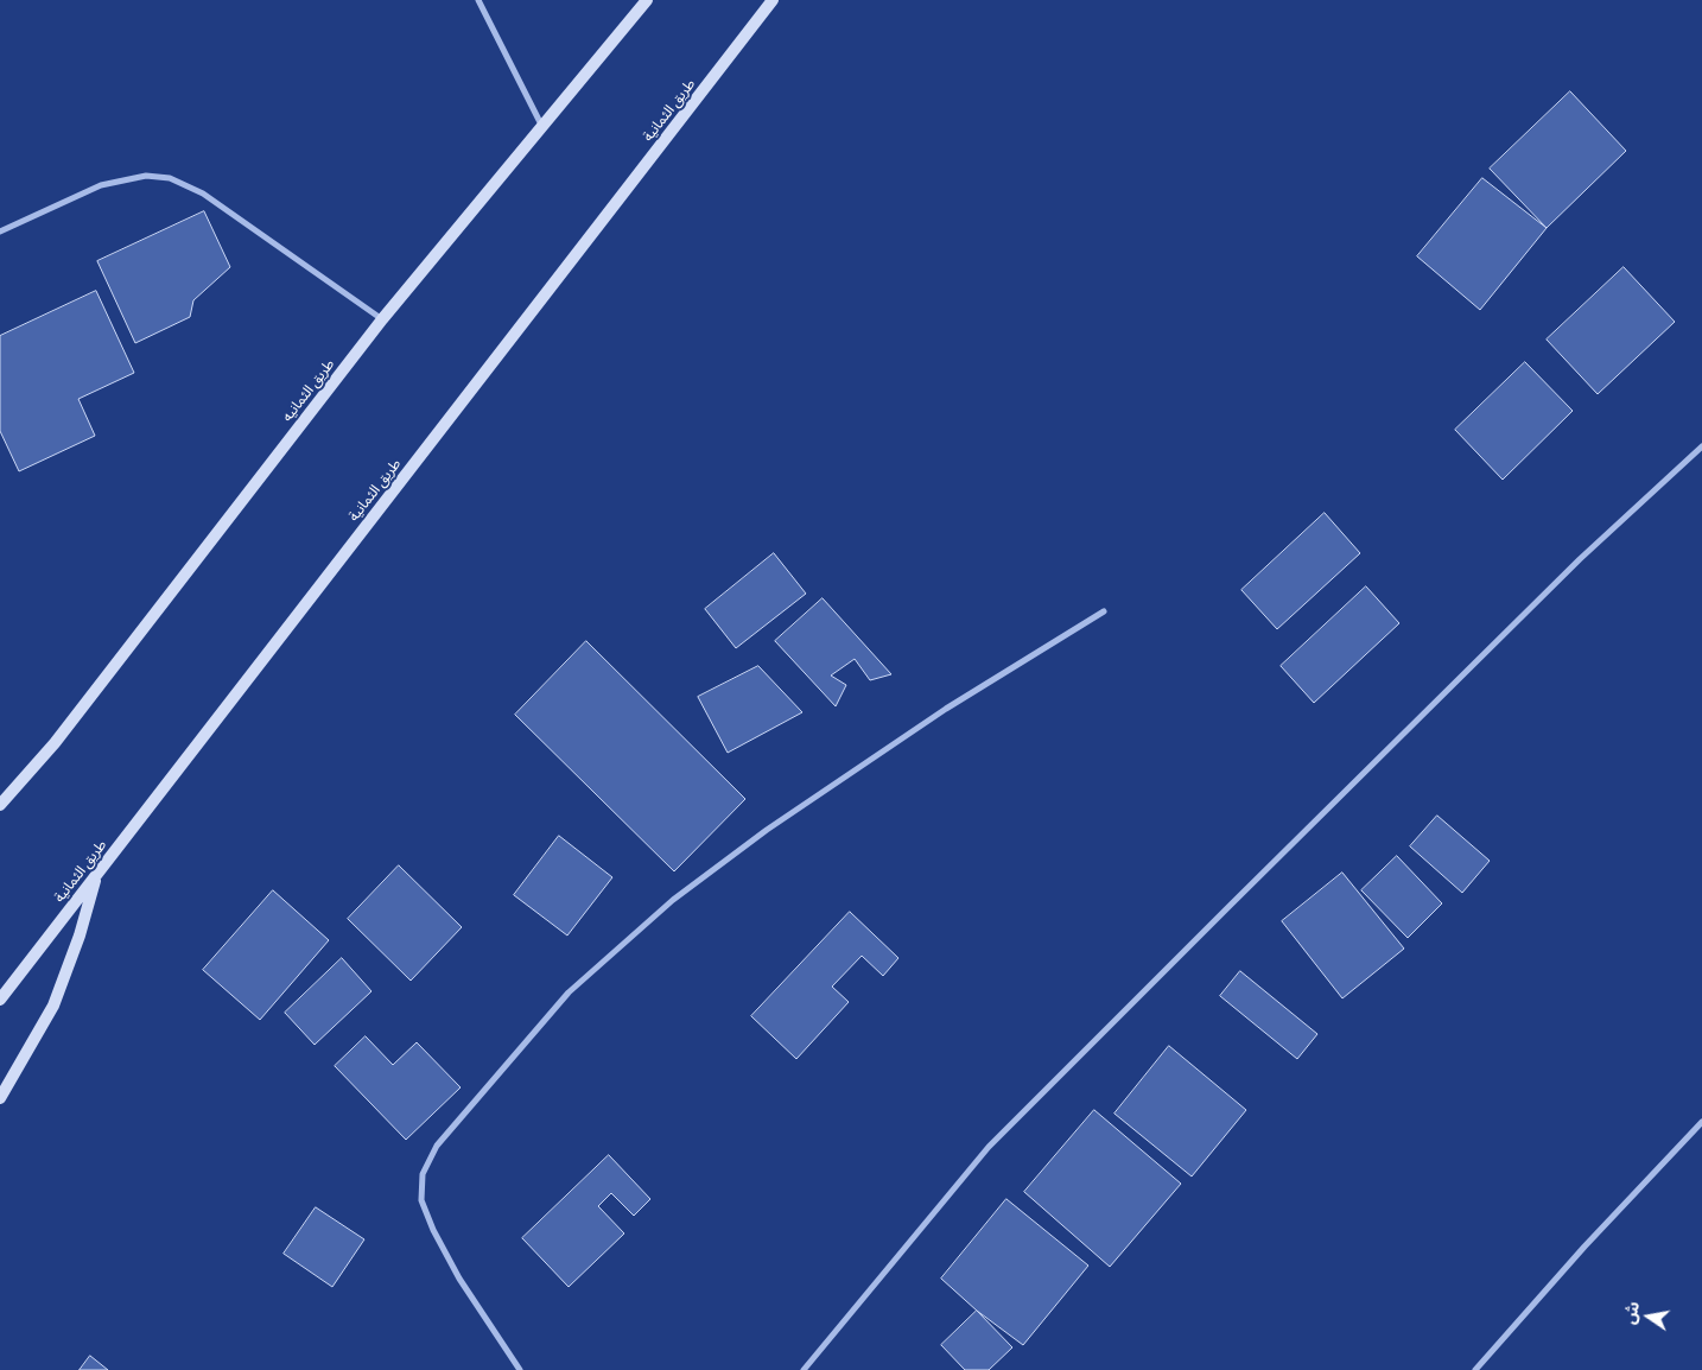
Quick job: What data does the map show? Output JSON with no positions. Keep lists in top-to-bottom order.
{
  "streets": {
    "street": ["طريق الثمانية", "طريق الثمانيه"]
  },
  "north": "left"
}
